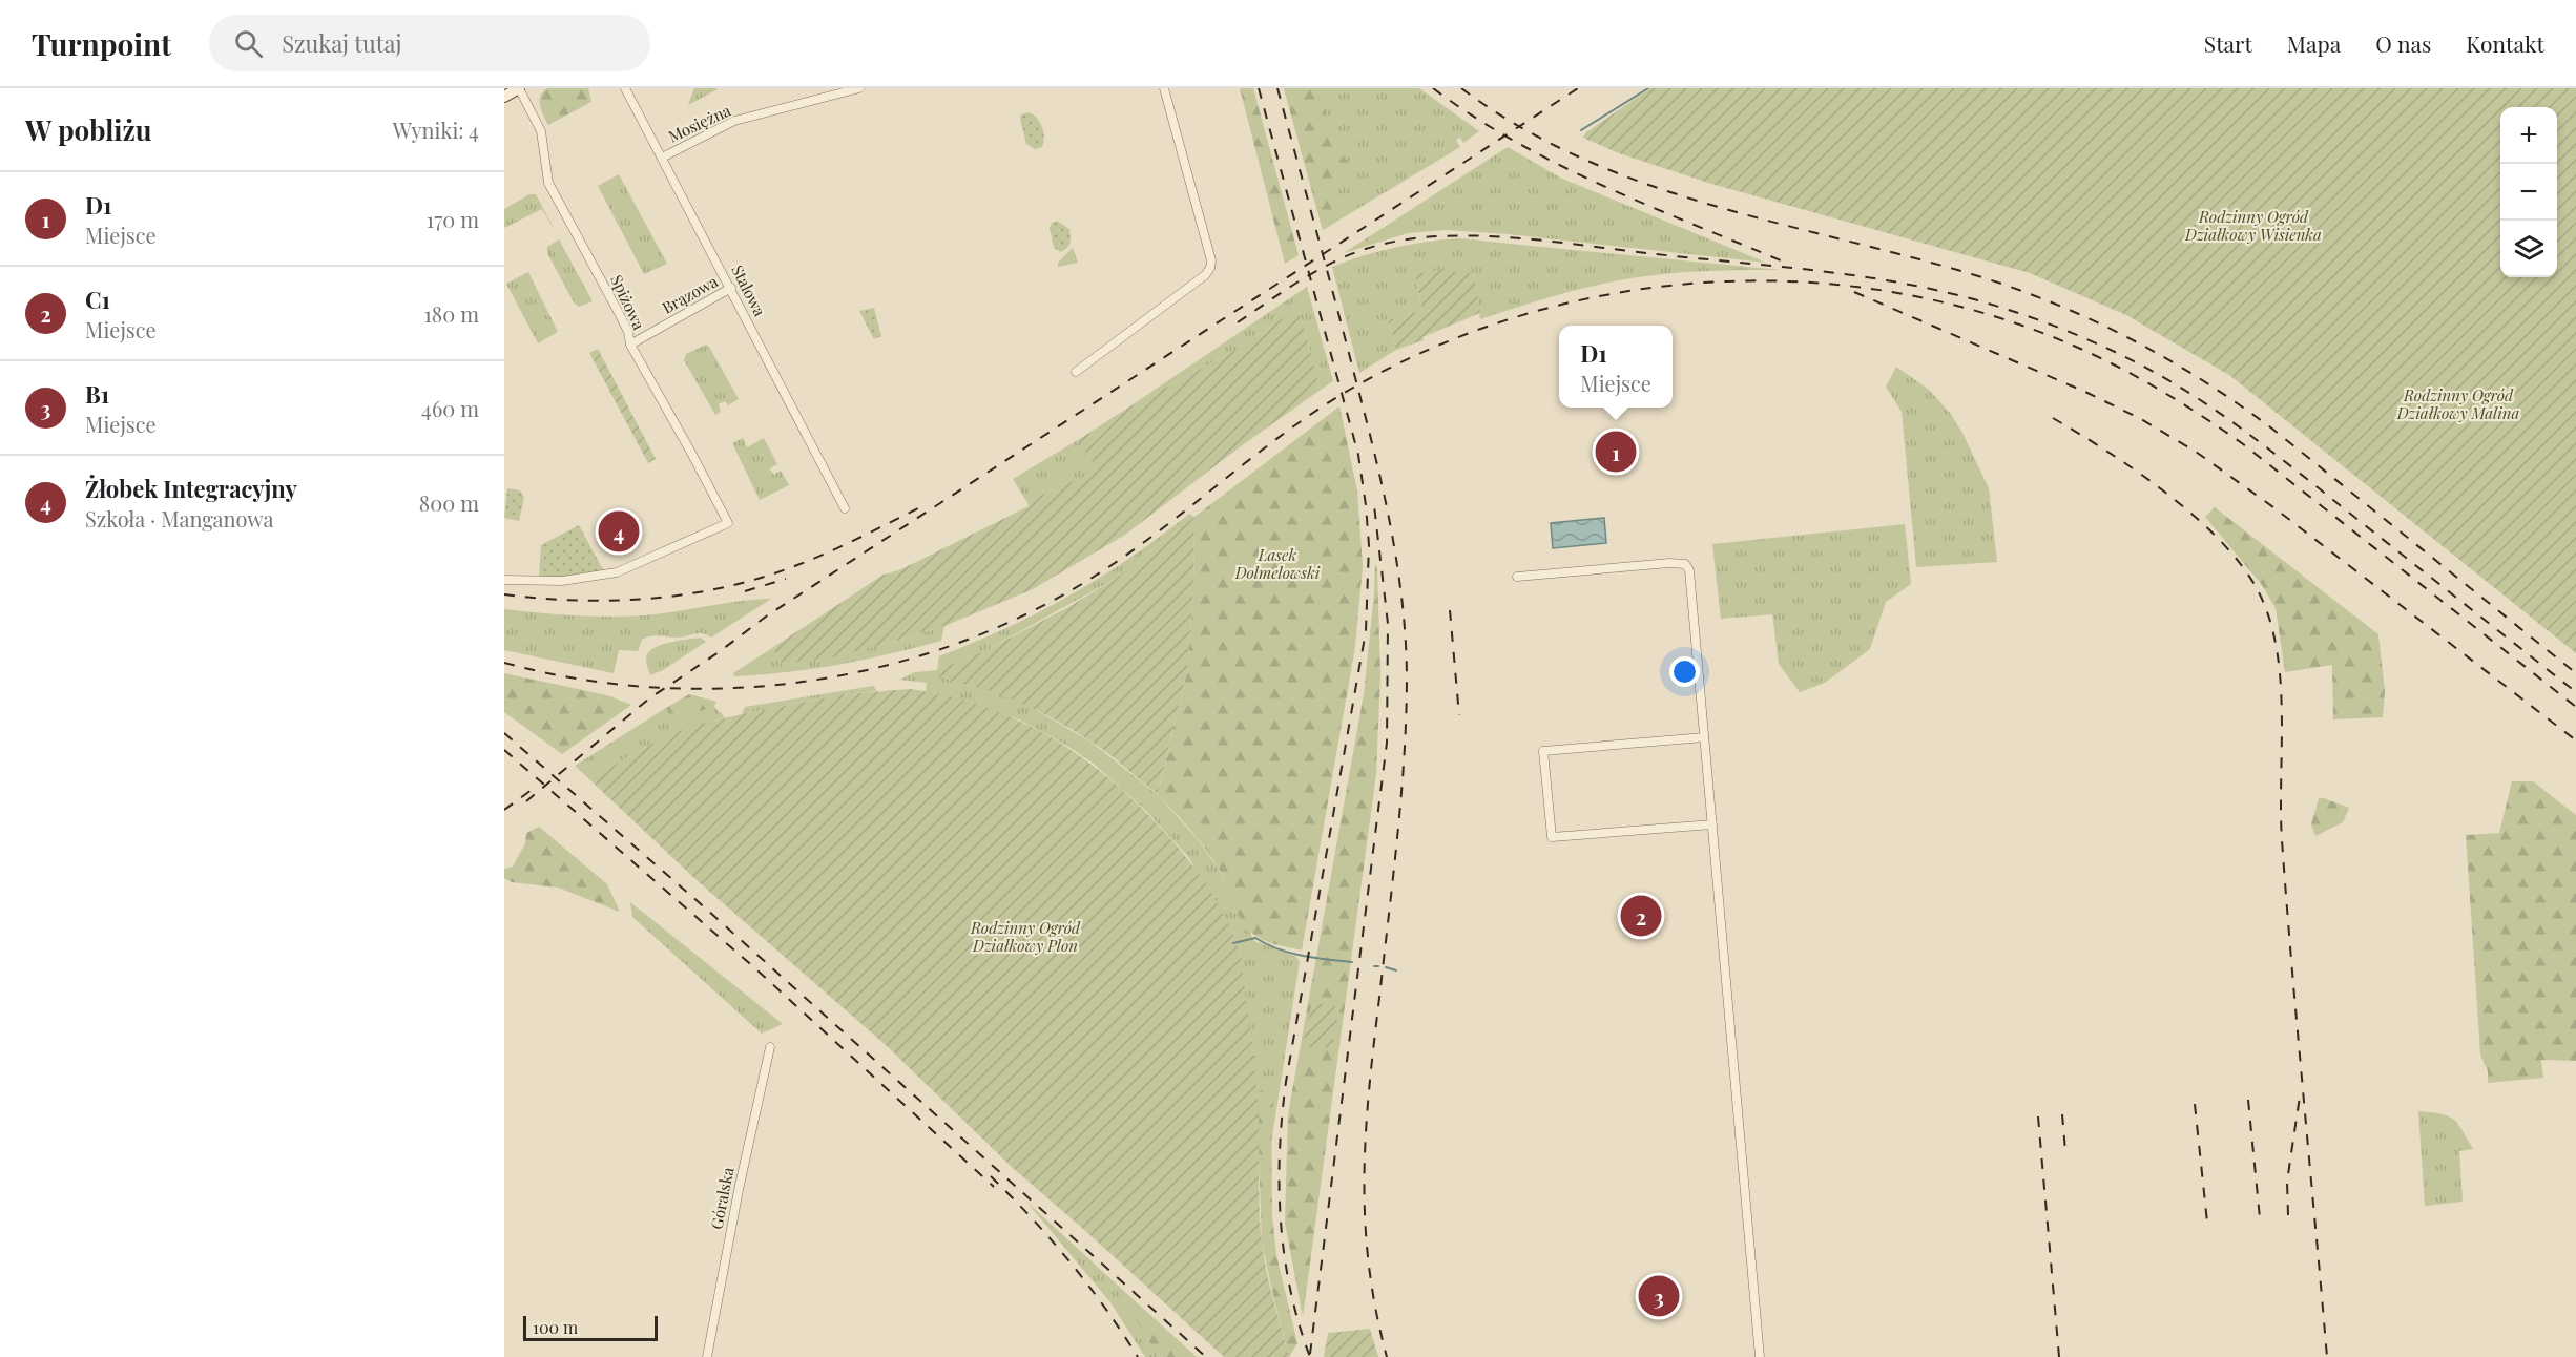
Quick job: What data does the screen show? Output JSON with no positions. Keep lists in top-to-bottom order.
{
  "streets": {
    "street": [
      "Mosiężna",
      "Stalowa",
      "Brązowa",
      "Spiżowa",
      "Góralska"
    ]
  },
  "crossings": [
    ["Mosiężna", "Stalowa"],
    ["Stalowa", "Brązowa"],
    ["Brązowa", "Spiżowa"]
  ],
  "parks": [
    "Rodzinny Ogród Działkowy Wisienka",
    "Rodzinny Ogród Działkowy Malina",
    "Lasek Dolmelowski",
    "Rodzinny Ogród Działkowy Plon"
  ],
  "scale_bar": "100 m",
  "page": {
    "header": "Turnpoint",
    "search": "Szukaj tutaj",
    "nav": [
      "Start",
      "Mapa",
      "O nas",
      "Kontakt"
    ],
    "heading": ["W pobliżu", "Wyniki: 4"],
    "map_buttons": ["+", "−"],
    "list": [
      {
        "mark": "1",
        "name": "D1",
        "note": "Miejsce",
        "value": "170 m"
      },
      {
        "mark": "2",
        "name": "C1",
        "note": "Miejsce",
        "value": "180 m"
      },
      {
        "mark": "3",
        "name": "B1",
        "note": "Miejsce",
        "value": "460 m"
      },
      {
        "mark": "4",
        "name": "Żłobek Integracyjny",
        "note": "Szkoła · Manganowa",
        "value": "800 m"
      }
    ],
    "popup": ["D1", "Miejsce"],
    "pins": [
      "1",
      "4",
      "2",
      "3"
    ],
    "scale": "100 m"
  }
}
